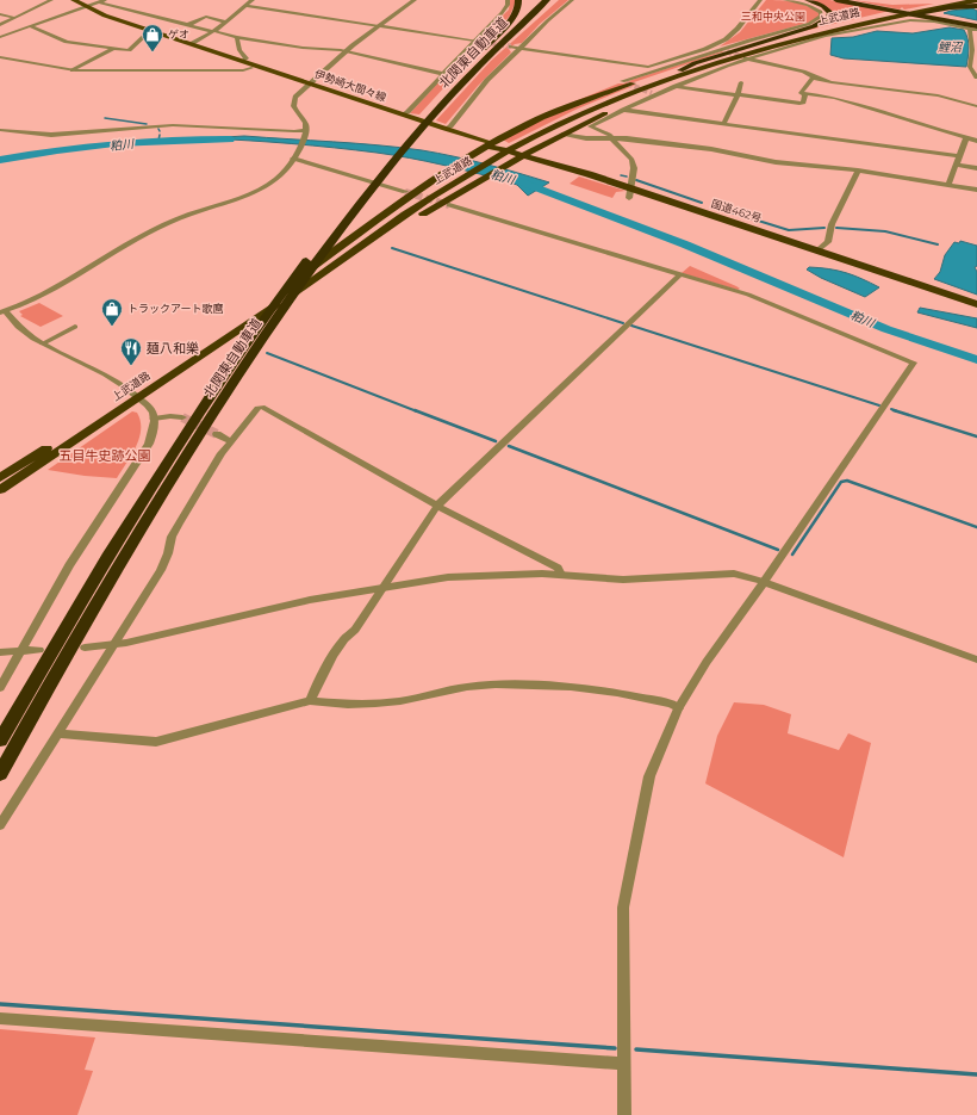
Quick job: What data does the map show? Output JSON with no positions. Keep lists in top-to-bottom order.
{
  "streets": {
    "highway": ["上武道路", "北関東自動車道", "国道462号"],
    "main road": ["伊勢崎大間々線"]
  },
  "crossings": [
    ["伊勢崎大間々線", "国道462号"]
  ],
  "water": ["鯉沼", "粕川"],
  "parks": ["三和中央公園", "五目牛史跡公園"],
  "places": {
    "shop": ["ゲオ", "トラックアート歌麿"],
    "restaurant": ["麺八和樂"]
  }
}
